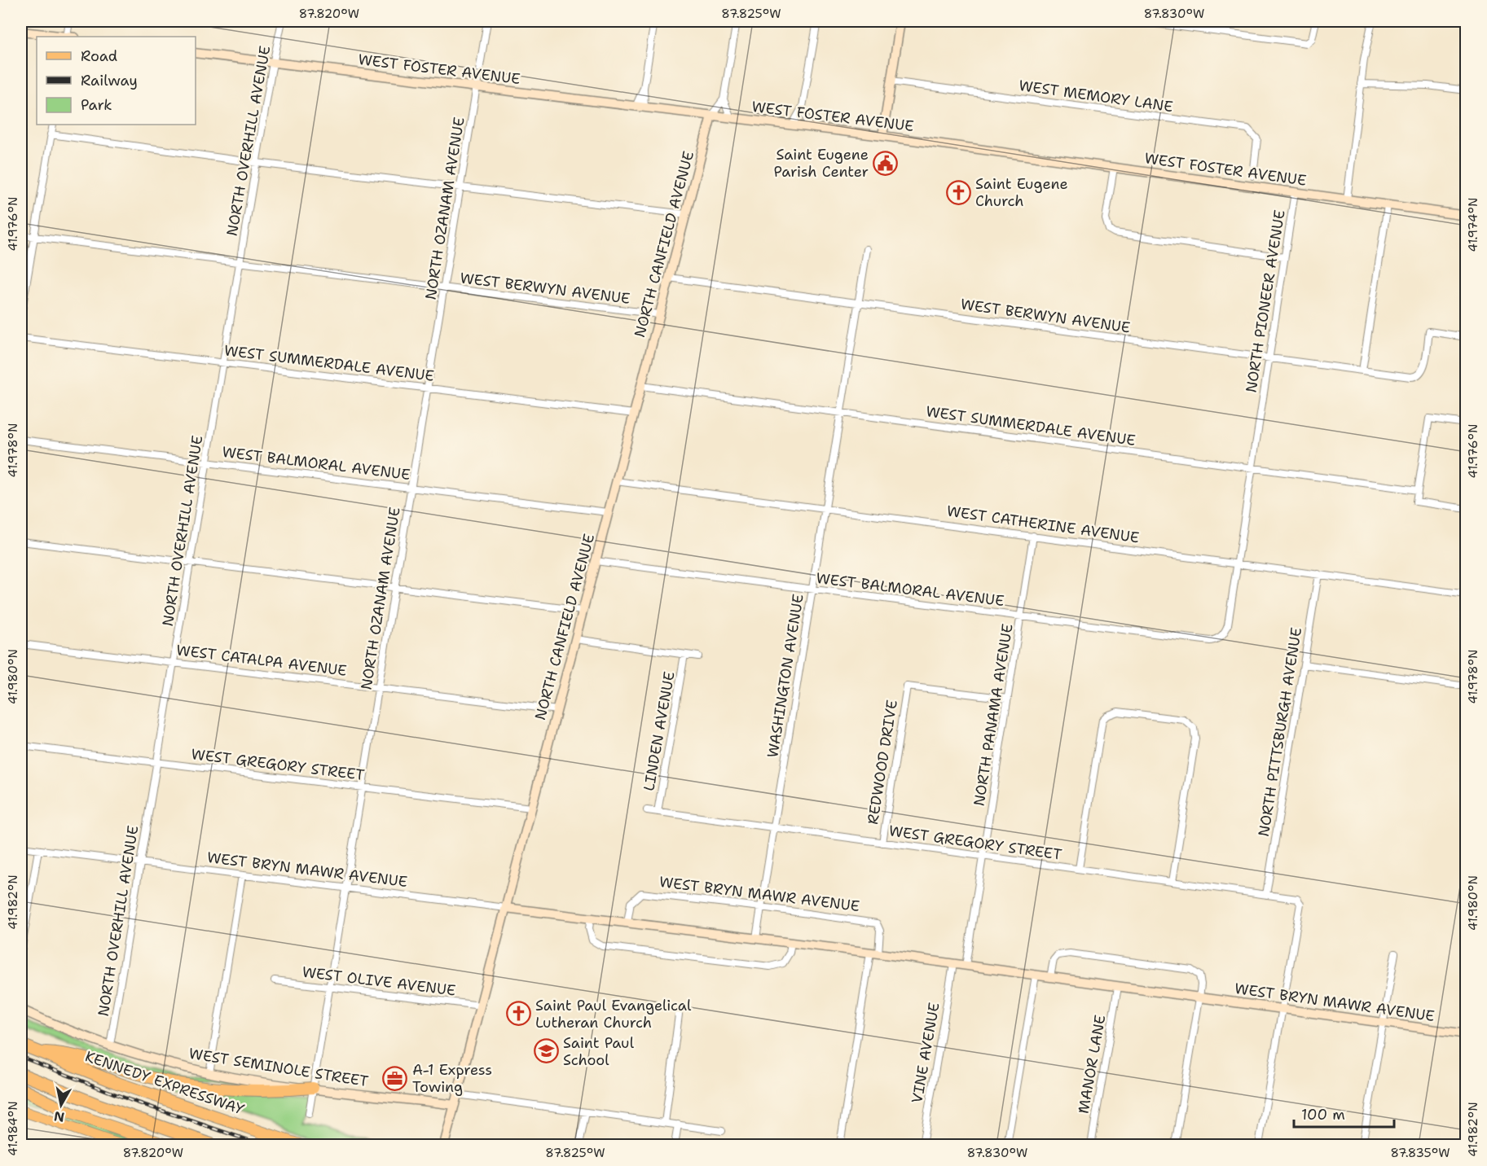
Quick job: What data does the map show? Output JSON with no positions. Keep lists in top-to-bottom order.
{
  "streets": {
    "highway": ["KENNEDY EXPRESSWAY"],
    "street": [
      "WEST FOSTER AVENUE",
      "WEST MEMORY LANE",
      "NORTH OVERHILL AVENUE",
      "NORTH OZANAM AVENUE",
      "NORTH CANFIELD AVENUE",
      "WEST BERWYN AVENUE",
      "NORTH PIONEER AVENUE",
      "WEST SUMMERDALE AVENUE",
      "WEST BALMORAL AVENUE",
      "WEST CATHERINE AVENUE",
      "WEST CATALPA AVENUE",
      "WASHINGTON AVENUE",
      "NORTH PANAMA AVENUE",
      "LINDEN AVENUE",
      "NORTH PITTSBURGH AVENUE",
      "REDWOOD DRIVE",
      "WEST GREGORY STREET",
      "WEST BRYN MAWR AVENUE",
      "WEST OLIVE AVENUE",
      "VINE AVENUE",
      "MANOR LANE",
      "WEST SEMINOLE STREET"
    ]
  },
  "crossings": [
    ["WEST FOSTER AVENUE", "NORTH OVERHILL AVENUE"],
    ["WEST FOSTER AVENUE", "NORTH OZANAM AVENUE"],
    ["WEST FOSTER AVENUE", "NORTH CANFIELD AVENUE"],
    ["WEST FOSTER AVENUE", "NORTH PIONEER AVENUE"],
    ["NORTH OVERHILL AVENUE", "WEST BERWYN AVENUE"],
    ["NORTH OVERHILL AVENUE", "WEST SUMMERDALE AVENUE"],
    ["NORTH OVERHILL AVENUE", "WEST BALMORAL AVENUE"],
    ["NORTH OVERHILL AVENUE", "WEST CATALPA AVENUE"],
    ["NORTH OVERHILL AVENUE", "WEST GREGORY STREET"],
    ["NORTH OVERHILL AVENUE", "WEST BRYN MAWR AVENUE"],
    ["NORTH OVERHILL AVENUE", "WEST SEMINOLE STREET"],
    ["NORTH OZANAM AVENUE", "WEST BERWYN AVENUE"],
    ["NORTH OZANAM AVENUE", "WEST SUMMERDALE AVENUE"],
    ["NORTH OZANAM AVENUE", "WEST BALMORAL AVENUE"],
    ["NORTH OZANAM AVENUE", "WEST CATALPA AVENUE"],
    ["NORTH OZANAM AVENUE", "WEST GREGORY STREET"],
    ["NORTH OZANAM AVENUE", "WEST BRYN MAWR AVENUE"],
    ["NORTH OZANAM AVENUE", "WEST OLIVE AVENUE"],
    ["NORTH OZANAM AVENUE", "WEST SEMINOLE STREET"],
    ["NORTH CANFIELD AVENUE", "WEST BERWYN AVENUE"],
    ["NORTH CANFIELD AVENUE", "WEST SUMMERDALE AVENUE"],
    ["NORTH CANFIELD AVENUE", "WEST BALMORAL AVENUE"],
    ["NORTH CANFIELD AVENUE", "WEST CATHERINE AVENUE"],
    ["NORTH CANFIELD AVENUE", "WEST CATALPA AVENUE"],
    ["NORTH CANFIELD AVENUE", "WEST GREGORY STREET"],
    ["NORTH CANFIELD AVENUE", "WEST BRYN MAWR AVENUE"],
    ["NORTH CANFIELD AVENUE", "WEST OLIVE AVENUE"],
    ["NORTH CANFIELD AVENUE", "WEST SEMINOLE STREET"],
    ["WEST BERWYN AVENUE", "NORTH PIONEER AVENUE"],
    ["WEST BERWYN AVENUE", "WASHINGTON AVENUE"],
    ["NORTH PIONEER AVENUE", "WEST SUMMERDALE AVENUE"],
    ["NORTH PIONEER AVENUE", "WEST BALMORAL AVENUE"],
    ["NORTH PIONEER AVENUE", "WEST CATHERINE AVENUE"],
    ["WEST SUMMERDALE AVENUE", "WASHINGTON AVENUE"],
    ["WEST BALMORAL AVENUE", "WEST CATHERINE AVENUE"],
    ["WEST BALMORAL AVENUE", "WASHINGTON AVENUE"],
    ["WEST BALMORAL AVENUE", "NORTH PANAMA AVENUE"],
    ["WEST CATHERINE AVENUE", "WASHINGTON AVENUE"],
    ["WEST CATHERINE AVENUE", "NORTH PANAMA AVENUE"],
    ["WEST CATHERINE AVENUE", "NORTH PITTSBURGH AVENUE"],
    ["WASHINGTON AVENUE", "WEST GREGORY STREET"],
    ["WASHINGTON AVENUE", "WEST BRYN MAWR AVENUE"],
    ["NORTH PANAMA AVENUE", "REDWOOD DRIVE"],
    ["NORTH PANAMA AVENUE", "WEST GREGORY STREET"],
    ["NORTH PANAMA AVENUE", "WEST BRYN MAWR AVENUE"],
    ["LINDEN AVENUE", "WEST GREGORY STREET"],
    ["NORTH PITTSBURGH AVENUE", "WEST GREGORY STREET"],
    ["REDWOOD DRIVE", "WEST GREGORY STREET"],
    ["WEST GREGORY STREET", "WEST BRYN MAWR AVENUE"],
    ["WEST BRYN MAWR AVENUE", "VINE AVENUE"],
    ["WEST BRYN MAWR AVENUE", "MANOR LANE"]
  ],
  "places": {
    "public building": ["Saint Eugene Parish Center"],
    "church": ["Saint Eugene Church", "Saint Paul Evangelical Lutheran Church"],
    "school or university": ["Saint Paul School"],
    "office": ["A-1 Express Towing"]
  },
  "legend": ["Road", "Railway", "Park"],
  "scale_bar": "100 m",
  "north": "bottom",
  "coordinates": [
    "87.820°W",
    "87.825°W",
    "87.830°W",
    "41.976°N",
    "41.974°N",
    "41.978°N",
    "41.980°N",
    "41.982°N",
    "41.984°N",
    "87.835°W"
  ]
}
